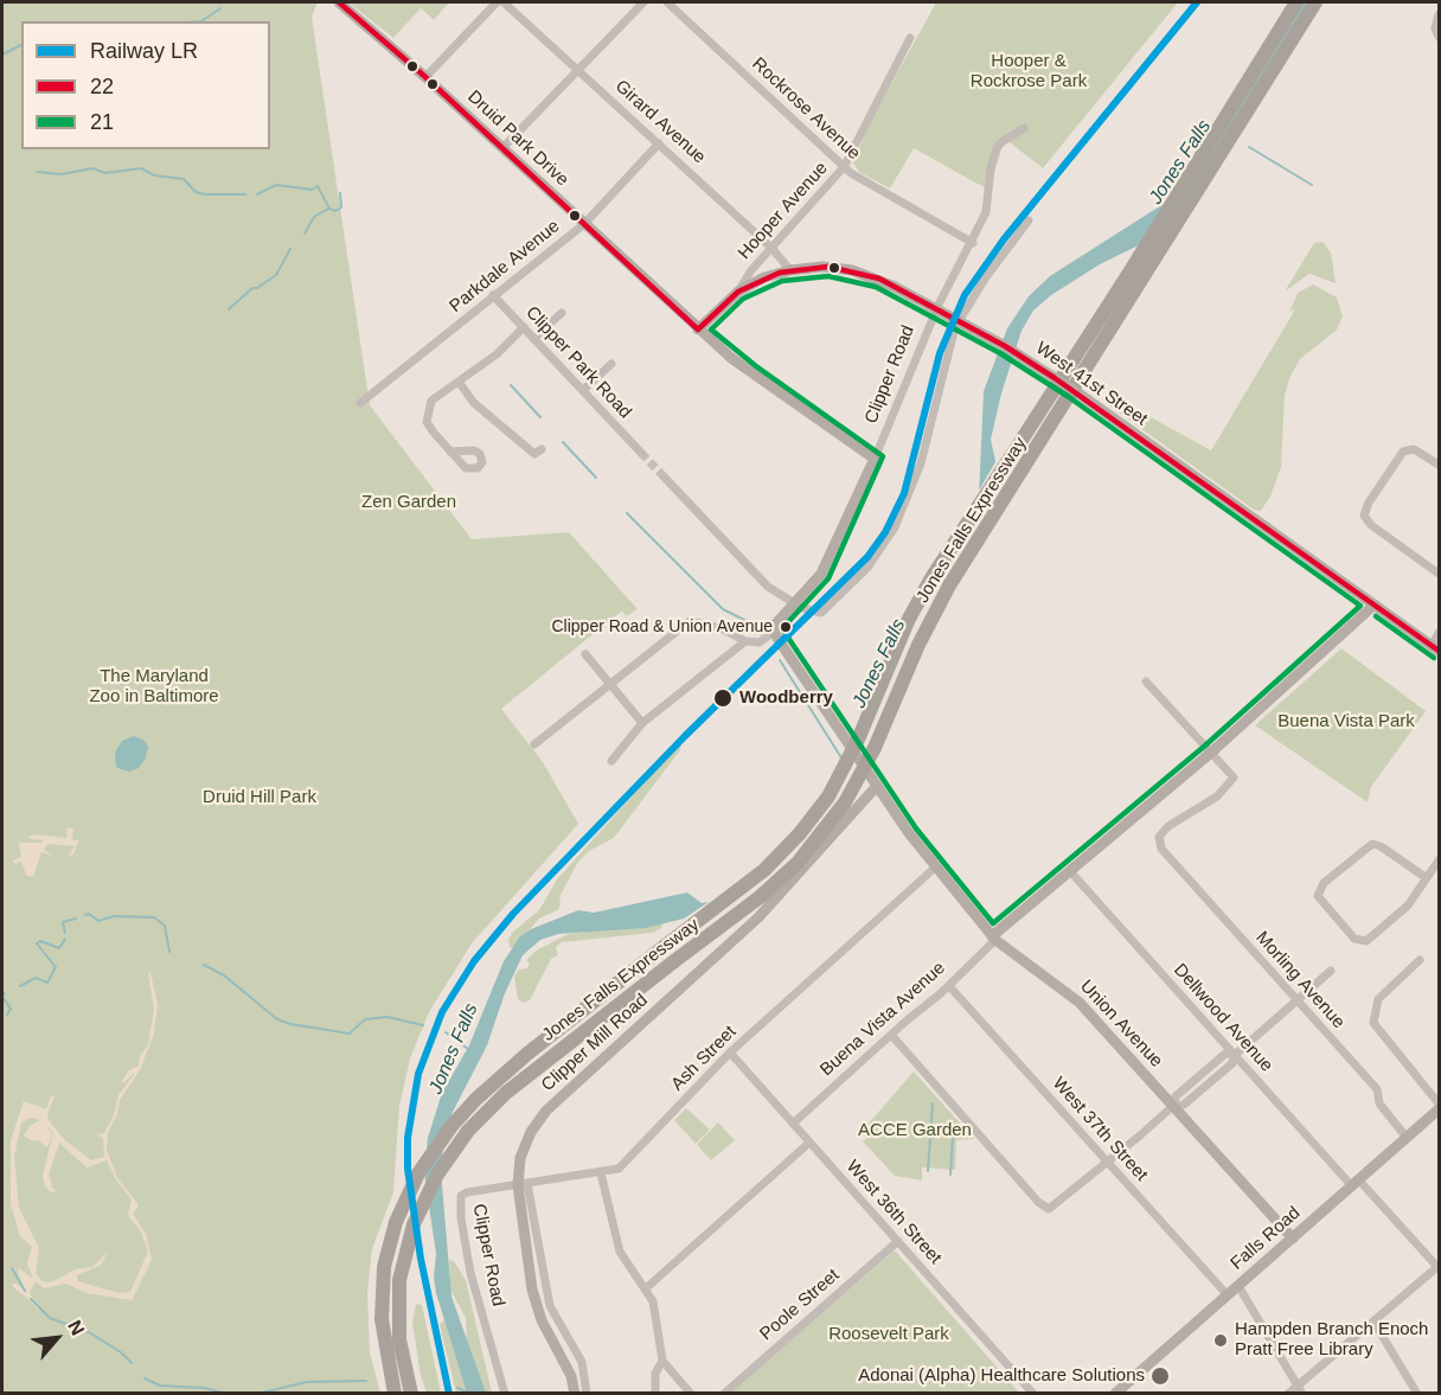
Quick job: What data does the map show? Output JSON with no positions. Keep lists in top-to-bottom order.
{
  "streets": {
    "highway": ["Jones Falls Expressway"],
    "street": [
      "Rockrose Avenue",
      "Girard Avenue",
      "Druid Park Drive",
      "Hooper Avenue",
      "Parkdale Avenue",
      "Clipper Park Road",
      "Clipper Road",
      "West 41st Street",
      "Morling Avenue",
      "Dellwood Avenue",
      "Buena Vista Avenue",
      "Union Avenue",
      "Clipper Mill Road",
      "Ash Street",
      "West 37th Street",
      "West 36th Street",
      "Falls Road",
      "Poole Street"
    ]
  },
  "crossings": [
    ["Rockrose Avenue", "Hooper Avenue"],
    ["Rockrose Avenue", "Clipper Road"],
    ["Girard Avenue", "Hooper Avenue"],
    ["Girard Avenue", "Parkdale Avenue"],
    ["Girard Avenue", "West 41st Street"],
    ["Druid Park Drive", "Parkdale Avenue"],
    ["Druid Park Drive", "Clipper Road"],
    ["Druid Park Drive", "West 41st Street"],
    ["Hooper Avenue", "West 41st Street"],
    ["Parkdale Avenue", "Clipper Park Road"],
    ["Clipper Road", "Union Avenue"],
    ["Clipper Road", "Ash Street"],
    ["West 41st Street", "Buena Vista Avenue"],
    ["Morling Avenue", "Buena Vista Avenue"],
    ["Morling Avenue", "Falls Road"],
    ["Dellwood Avenue", "Buena Vista Avenue"],
    ["Dellwood Avenue", "Falls Road"],
    ["Buena Vista Avenue", "Union Avenue"],
    ["Buena Vista Avenue", "West 37th Street"],
    ["Buena Vista Avenue", "West 36th Street"],
    ["Union Avenue", "Clipper Mill Road"],
    ["Union Avenue", "Ash Street"],
    ["Union Avenue", "Falls Road"],
    ["Clipper Mill Road", "Ash Street"],
    ["Ash Street", "West 36th Street"],
    ["West 37th Street", "Falls Road"],
    ["West 36th Street", "Poole Street"]
  ],
  "water": ["Jones Falls"],
  "parks": [
    "Hooper & Rockrose Park",
    "Zen Garden",
    "The Maryland Zoo in Baltimore",
    "Buena Vista Park",
    "Druid Hill Park",
    "ACCE Garden",
    "Roosevelt Park"
  ],
  "places": [
    "Clipper Road & Union Avenue",
    "Woodberry",
    "Hampden Branch Enoch Pratt Free Library",
    "Adonai (Alpha) Healthcare Solutions"
  ],
  "lines": ["rail line LR", "transit line 22", "transit line 21"],
  "legend": ["Railway LR", "22", "21"],
  "north": "top right"
}
